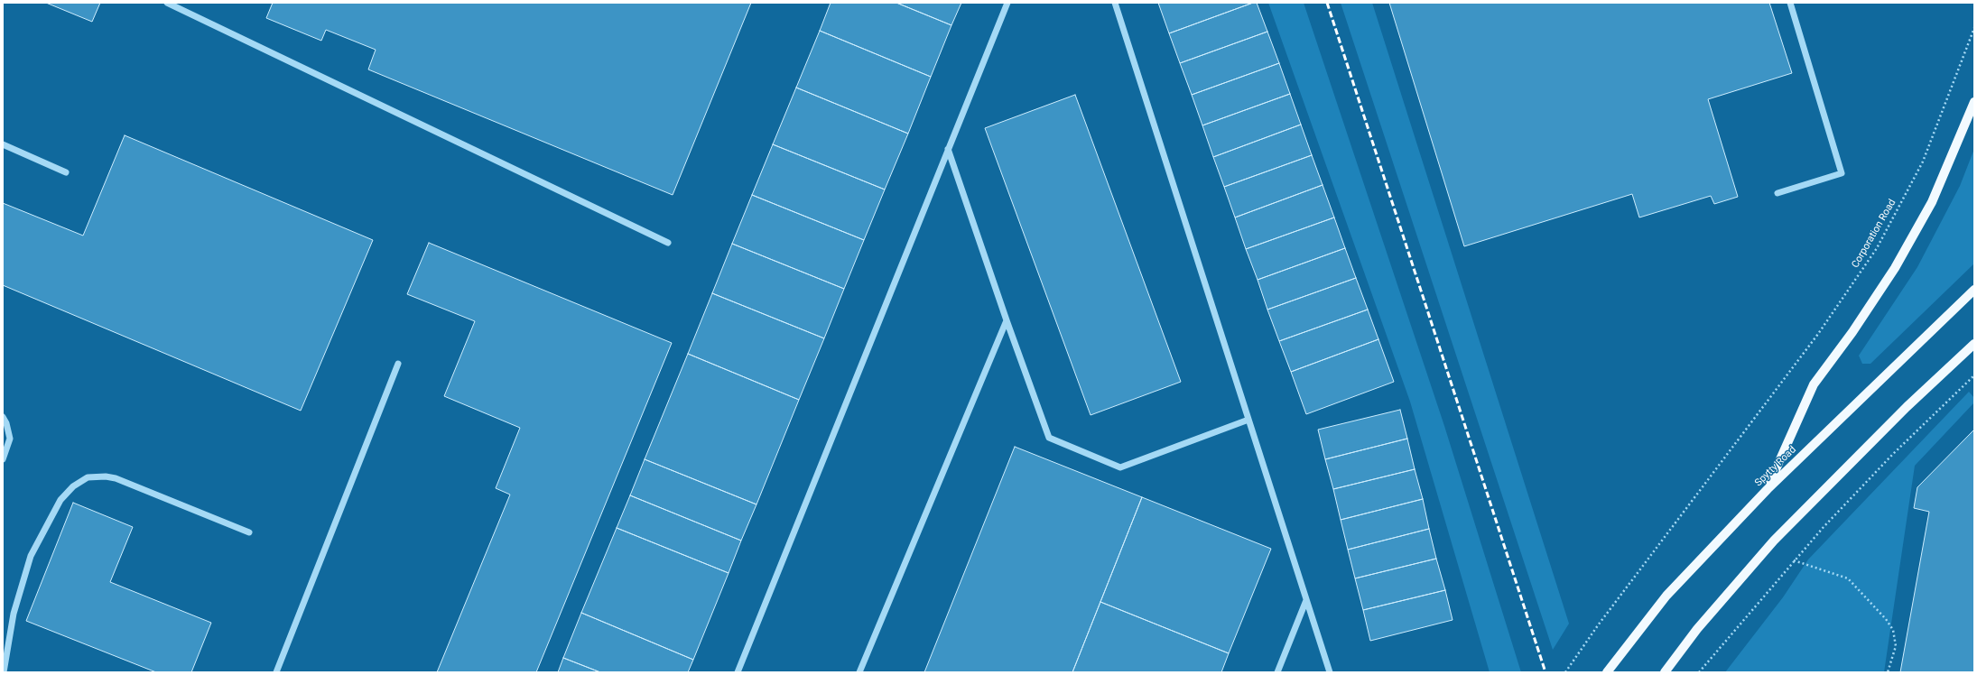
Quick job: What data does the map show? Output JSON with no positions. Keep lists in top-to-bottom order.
{
  "streets": {
    "main road": ["Spytty Road"],
    "path": ["Corporation Road"]
  }
}
